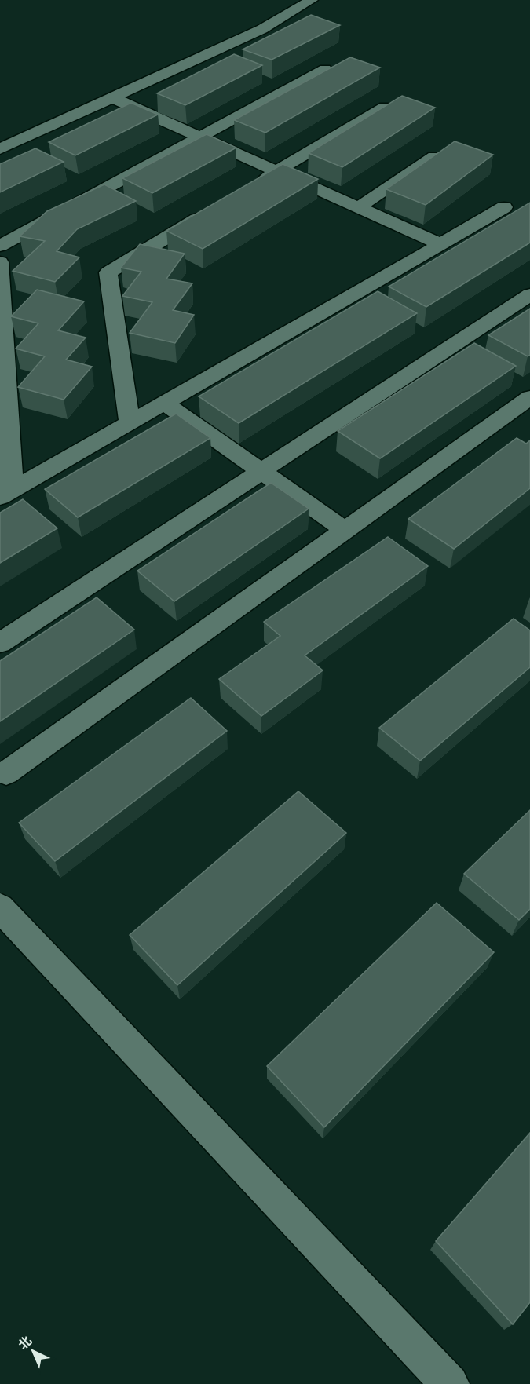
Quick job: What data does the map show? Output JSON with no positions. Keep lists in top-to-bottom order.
{
  "north": "top left"
}
